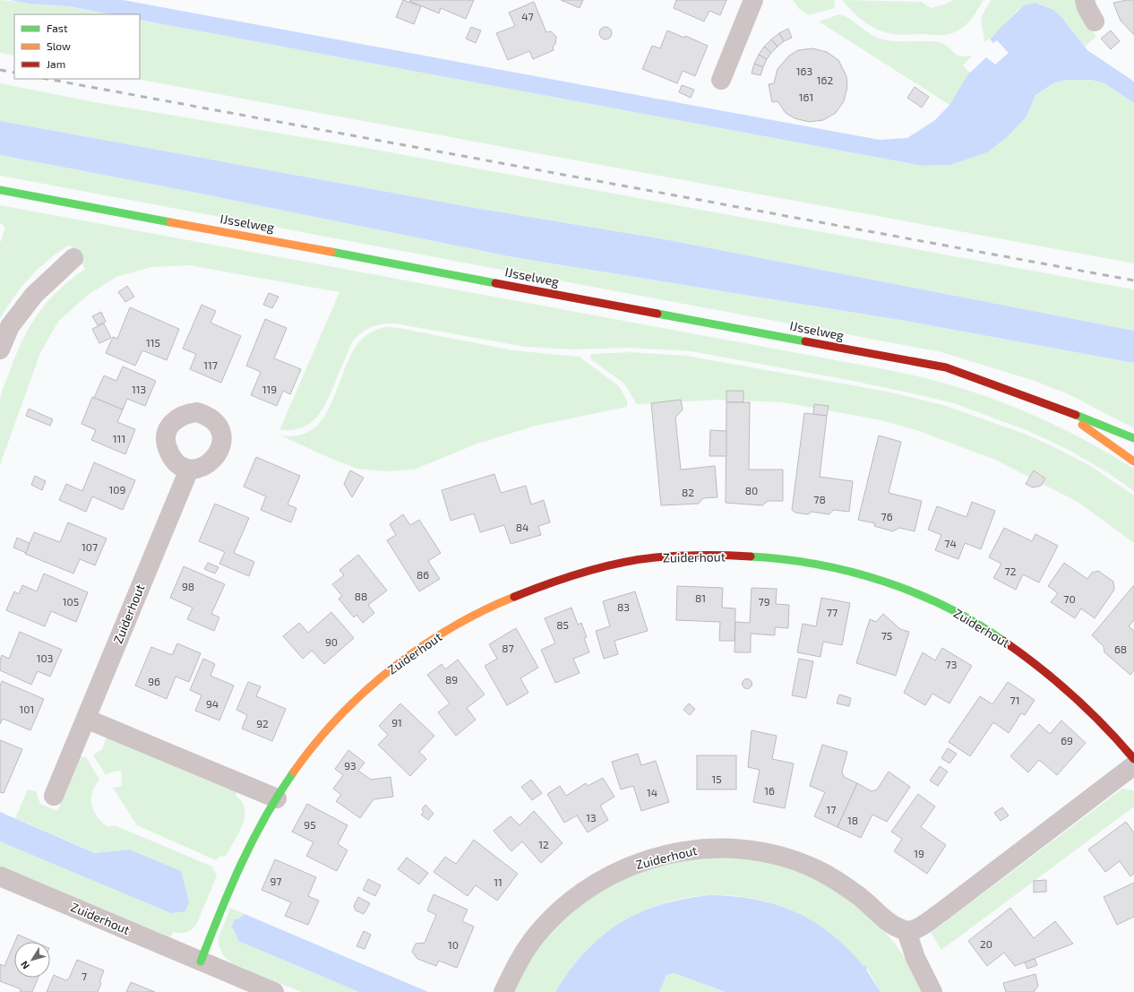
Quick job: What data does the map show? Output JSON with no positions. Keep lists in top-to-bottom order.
{
  "streets": {
    "street": ["IJsselweg", "Zuiderhout"]
  },
  "house_numbers": [
    "47",
    "163",
    "162",
    "161",
    "115",
    "117",
    "113",
    "119",
    "111",
    "109",
    "80",
    "82",
    "78",
    "76",
    "84",
    "74",
    "107",
    "72",
    "86",
    "98",
    "88",
    "81",
    "70",
    "105",
    "79",
    "83",
    "77",
    "85",
    "75",
    "90",
    "87",
    "68",
    "103",
    "73",
    "89",
    "96",
    "71",
    "94",
    "101",
    "91",
    "92",
    "69",
    "93",
    "15",
    "16",
    "14",
    "17",
    "13",
    "18",
    "95",
    "12",
    "19",
    "97",
    "11",
    "20",
    "10",
    "7"
  ],
  "legend": ["Fast", "Slow", "Jam"],
  "north": "bottom left"
}
